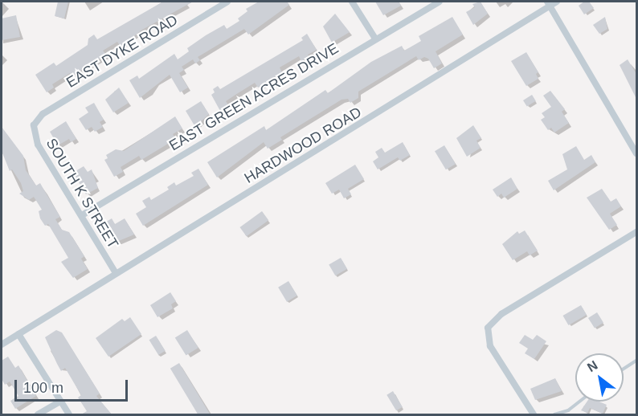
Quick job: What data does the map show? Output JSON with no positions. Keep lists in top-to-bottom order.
{
  "streets": {
    "street": [
      "EAST DYKE ROAD",
      "EAST GREEN ACRES DRIVE",
      "HARDWOOD ROAD",
      "SOUTH K STREET"
    ]
  },
  "crossings": [
    ["EAST DYKE ROAD", "SOUTH K STREET"],
    ["EAST GREEN ACRES DRIVE", "SOUTH K STREET"],
    ["HARDWOOD ROAD", "SOUTH K STREET"]
  ],
  "scale_bar": "100 m",
  "north": "top left"
}
